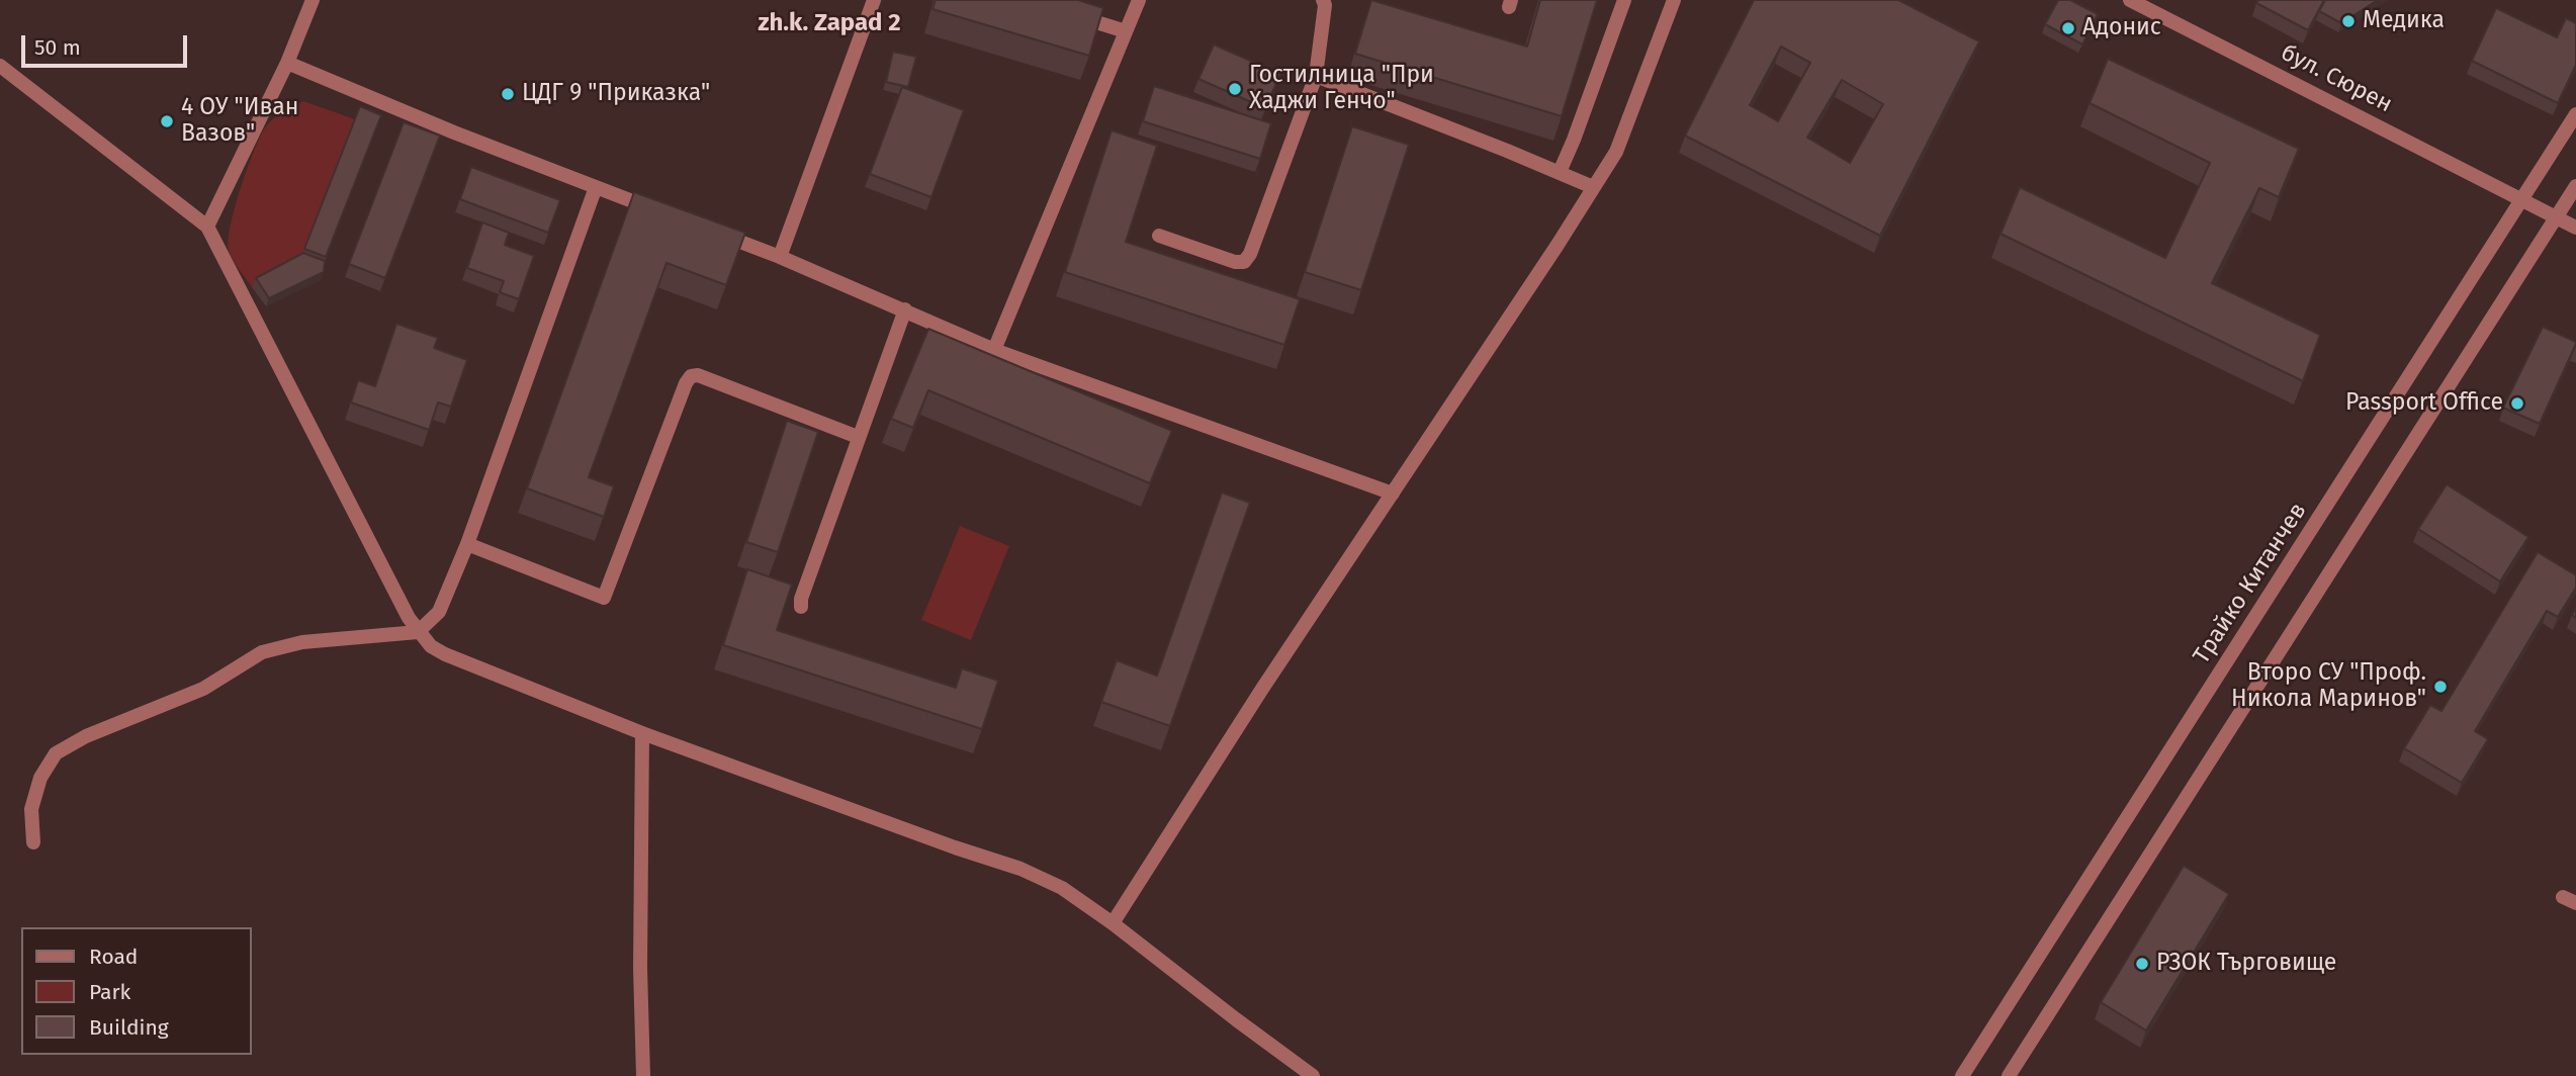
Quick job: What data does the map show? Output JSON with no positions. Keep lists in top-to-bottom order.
{
  "streets": {
    "street": ["бул. Сюрен", "Трайко Китанчев"]
  },
  "crossings": [
    ["бул. Сюрен", "Трайко Китанчев"]
  ],
  "districts": ["zh.k. Zapad 2"],
  "places": [
    "Медика",
    "Адонис",
    "Гостилница \"При Хаджи Генчо\"",
    "ЦДГ 9 \"Приказка\"",
    "4 ОУ \"Иван Вазов\"",
    "Passport Office",
    "Второ СУ \"Проф. Никола Маринов\"",
    "РЗОК Търговище"
  ],
  "legend": ["Road", "Park", "Building"],
  "scale_bar": "50 m"
}
